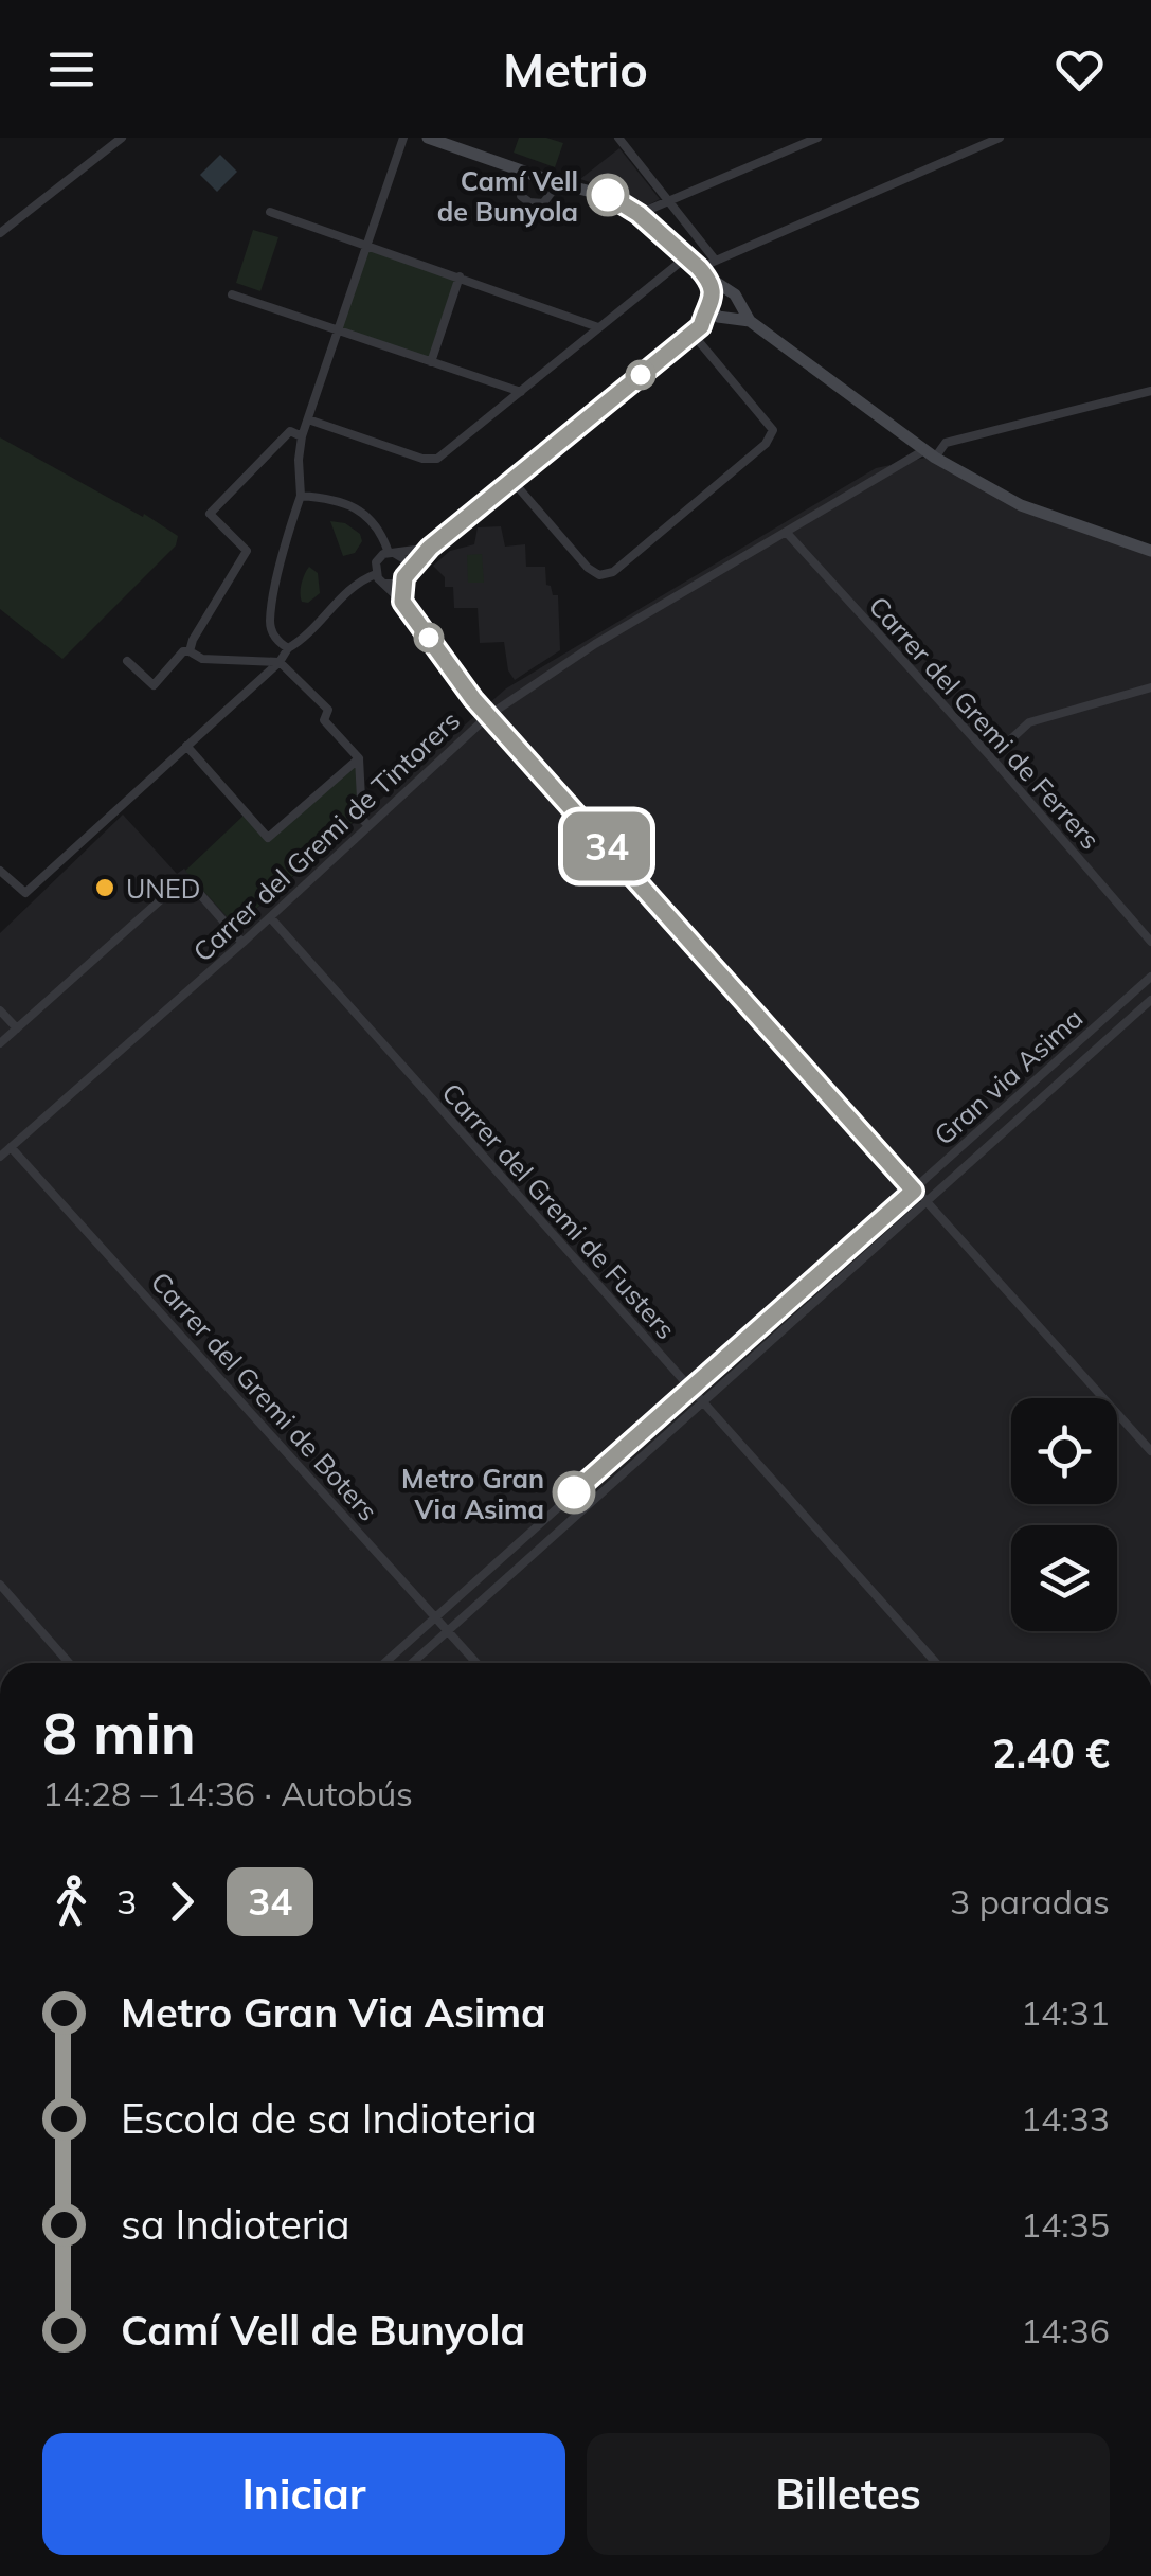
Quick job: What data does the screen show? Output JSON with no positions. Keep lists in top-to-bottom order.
{
  "streets": {
    "street": [
      "Carrer del Gremi de Ferrers",
      "Carrer del Gremi de Tintorers",
      "Gran via Asima",
      "Carrer del Gremi de Fusters",
      "Carrer del Gremi de Boters"
    ]
  },
  "crossings": [
    ["Carrer del Gremi de Ferrers", "Carrer del Gremi de Tintorers"],
    ["Carrer del Gremi de Tintorers", "Carrer del Gremi de Fusters"],
    ["Carrer del Gremi de Tintorers", "Carrer del Gremi de Boters"],
    ["Gran via Asima", "Carrer del Gremi de Fusters"],
    ["Gran via Asima", "Carrer del Gremi de Boters"]
  ],
  "places": ["Camí Vell de Bunyola", "UNED", "Metro Gran Via Asima"],
  "lines": ["bus line 34"],
  "page": {
    "header": "Metrio",
    "on_map": "34",
    "heading": ["8 min", "14:28 – 14:36 · Autobús", "2.40 €"],
    "legs": ["3", "34", "3 paradas"],
    "list": [
      {
        "name": "Metro Gran Via Asima",
        "value": "14:31"
      },
      {
        "name": "Escola de sa Indioteria",
        "value": "14:33"
      },
      {
        "name": "sa Indioteria",
        "value": "14:35"
      },
      {
        "name": "Camí Vell de Bunyola",
        "value": "14:36"
      }
    ],
    "buttons": ["Iniciar", "Billetes"]
  }
}
